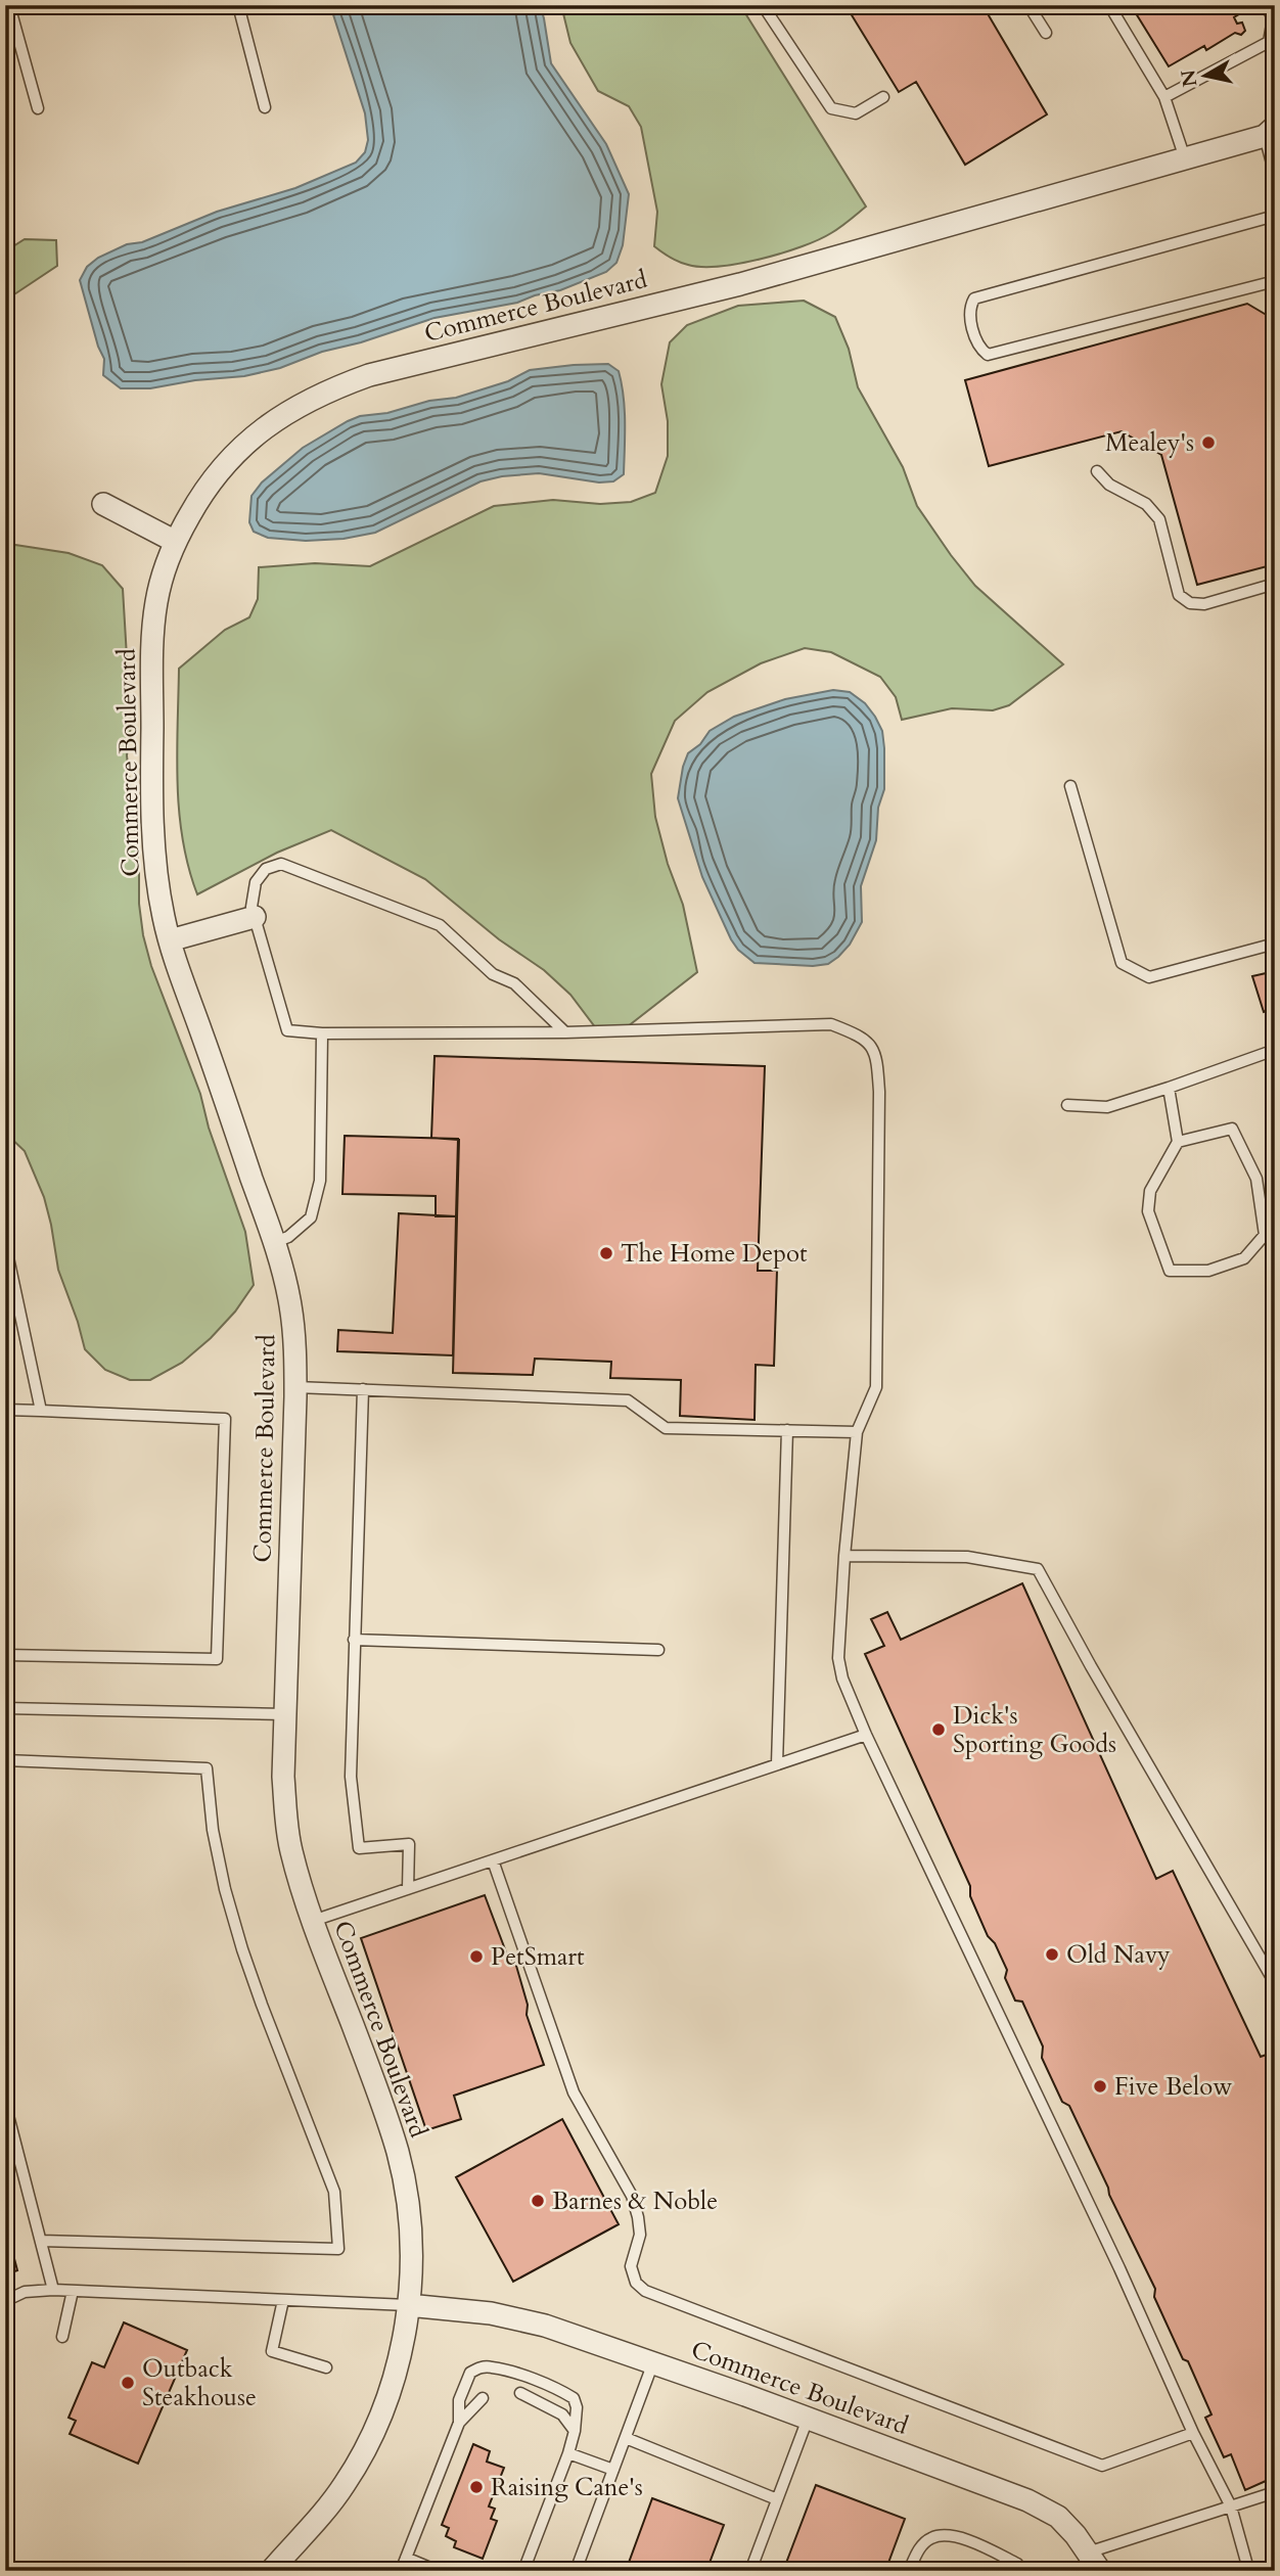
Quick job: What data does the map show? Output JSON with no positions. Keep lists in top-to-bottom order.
{
  "streets": {
    "street": ["Commerce Boulevard"]
  },
  "places": [
    "Mealey's",
    "The Home Depot",
    "Dick's Sporting Goods",
    "Old Navy",
    "PetSmart",
    "Five Below",
    "Barnes & Noble",
    "Outback Steakhouse",
    "Raising Cane's"
  ],
  "north": "left"
}
